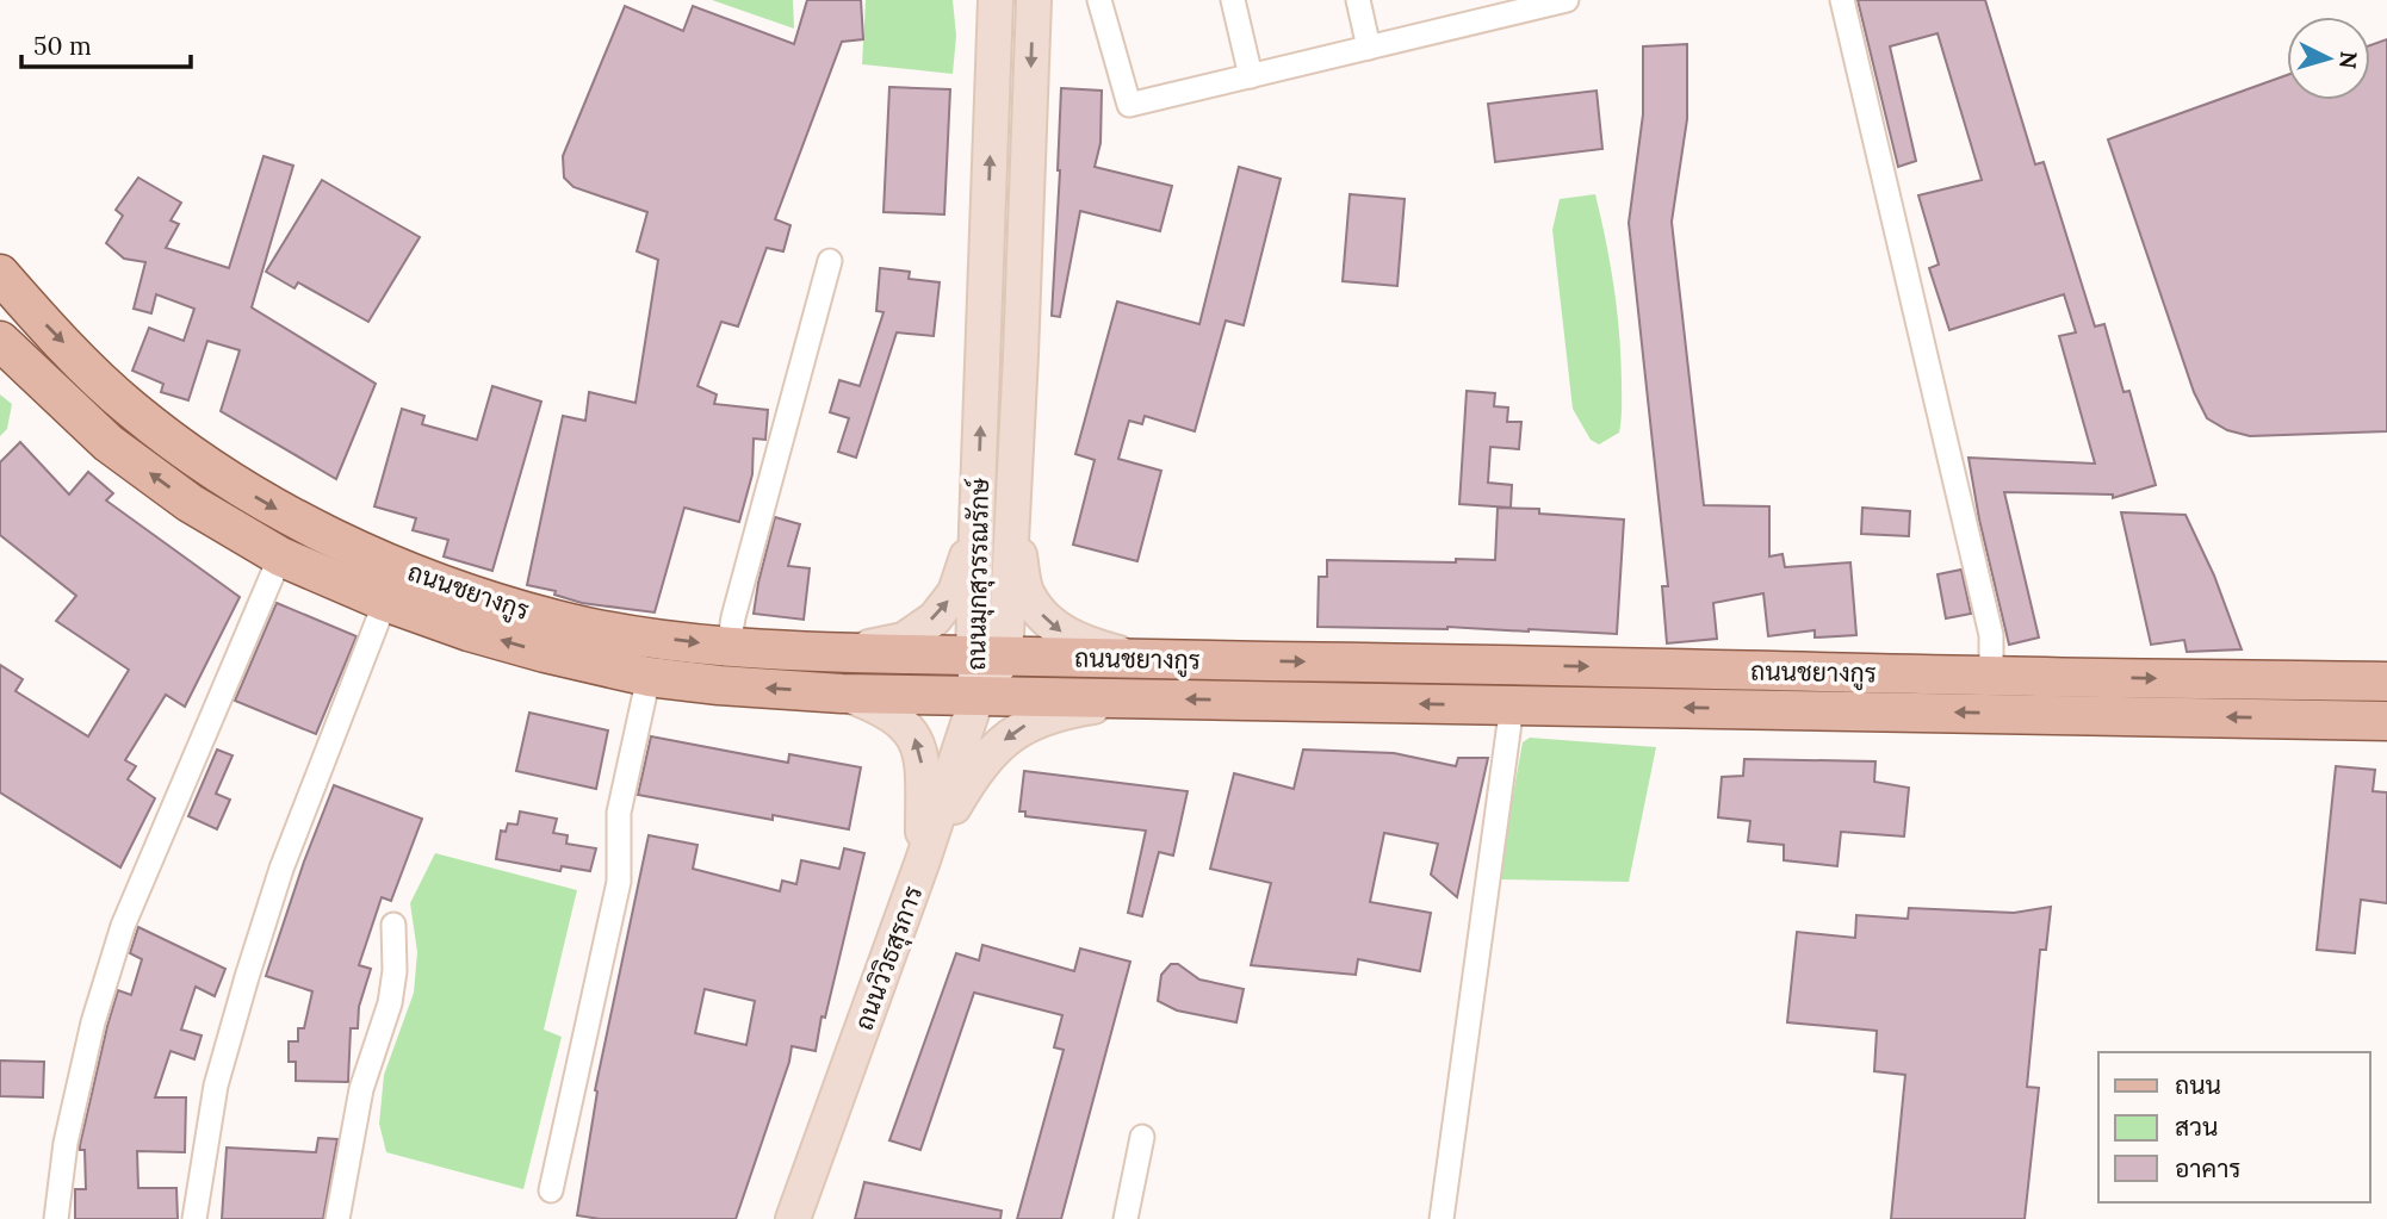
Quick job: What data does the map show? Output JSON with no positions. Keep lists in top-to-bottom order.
{
  "streets": {
    "main road": ["ถนนมุกสุวรรณรักษ์", "ถนนชยางกูร", "ถนนวิวิธสุรการ"]
  },
  "crossings": [
    ["ถนนมุกสุวรรณรักษ์", "ถนนชยางกูร"],
    ["ถนนมุกสุวรรณรักษ์", "ถนนวิวิธสุรการ"],
    ["ถนนชยางกูร", "ถนนวิวิธสุรการ"]
  ],
  "legend": ["ถนน", "สวน", "อาคาร"],
  "scale_bar": "50 m",
  "north": "right"
}
